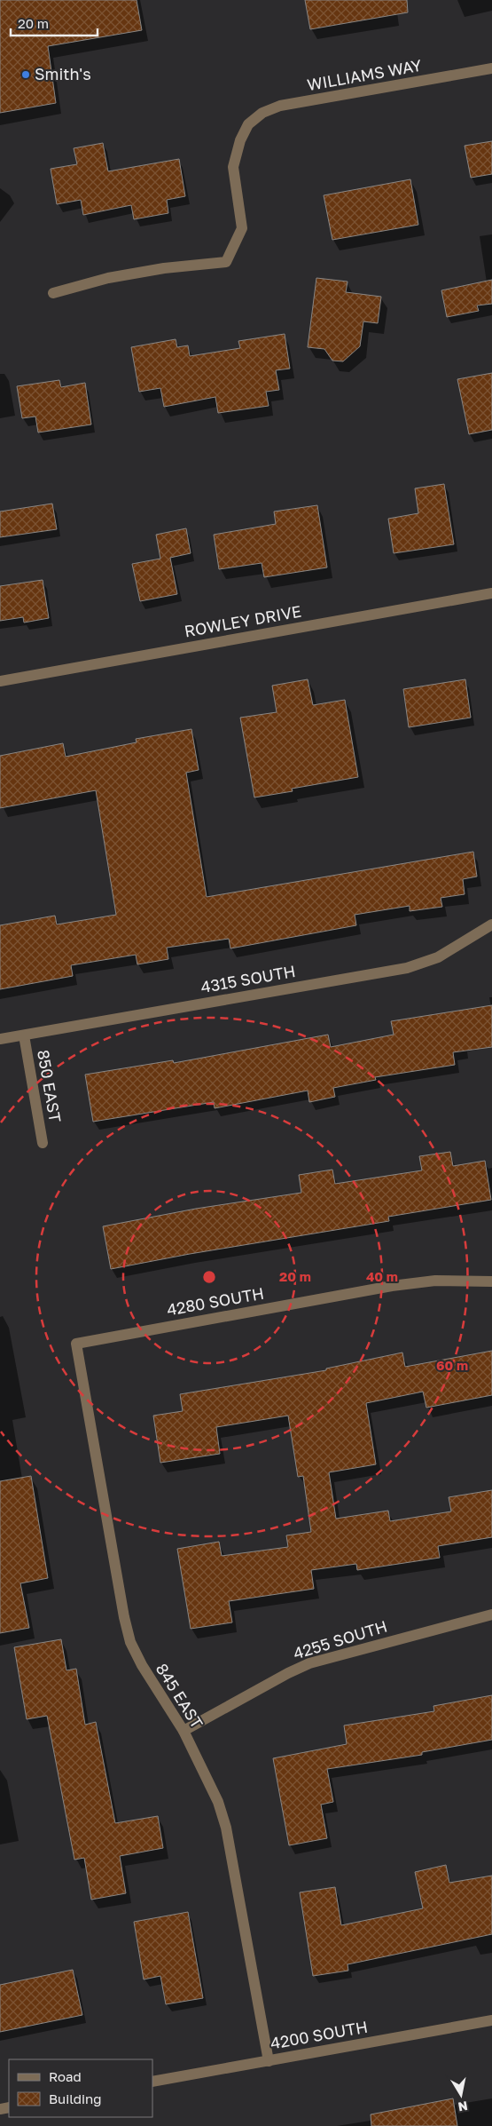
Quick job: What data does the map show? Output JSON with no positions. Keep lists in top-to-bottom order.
{
  "streets": {
    "street": [
      "WILLIAMS WAY",
      "ROWLEY DRIVE",
      "4315 SOUTH",
      "850 EAST",
      "4280 SOUTH",
      "4255 SOUTH",
      "845 EAST",
      "4200 SOUTH"
    ]
  },
  "crossings": [
    ["4315 SOUTH", "850 EAST"],
    ["4280 SOUTH", "845 EAST"],
    ["4255 SOUTH", "845 EAST"],
    ["845 EAST", "4200 SOUTH"]
  ],
  "places": ["Smith's"],
  "legend": ["Road", "Building"],
  "scale_bar": "20 m",
  "north": "bottom",
  "rings": ["20 m", "40 m", "60 m"]
}
